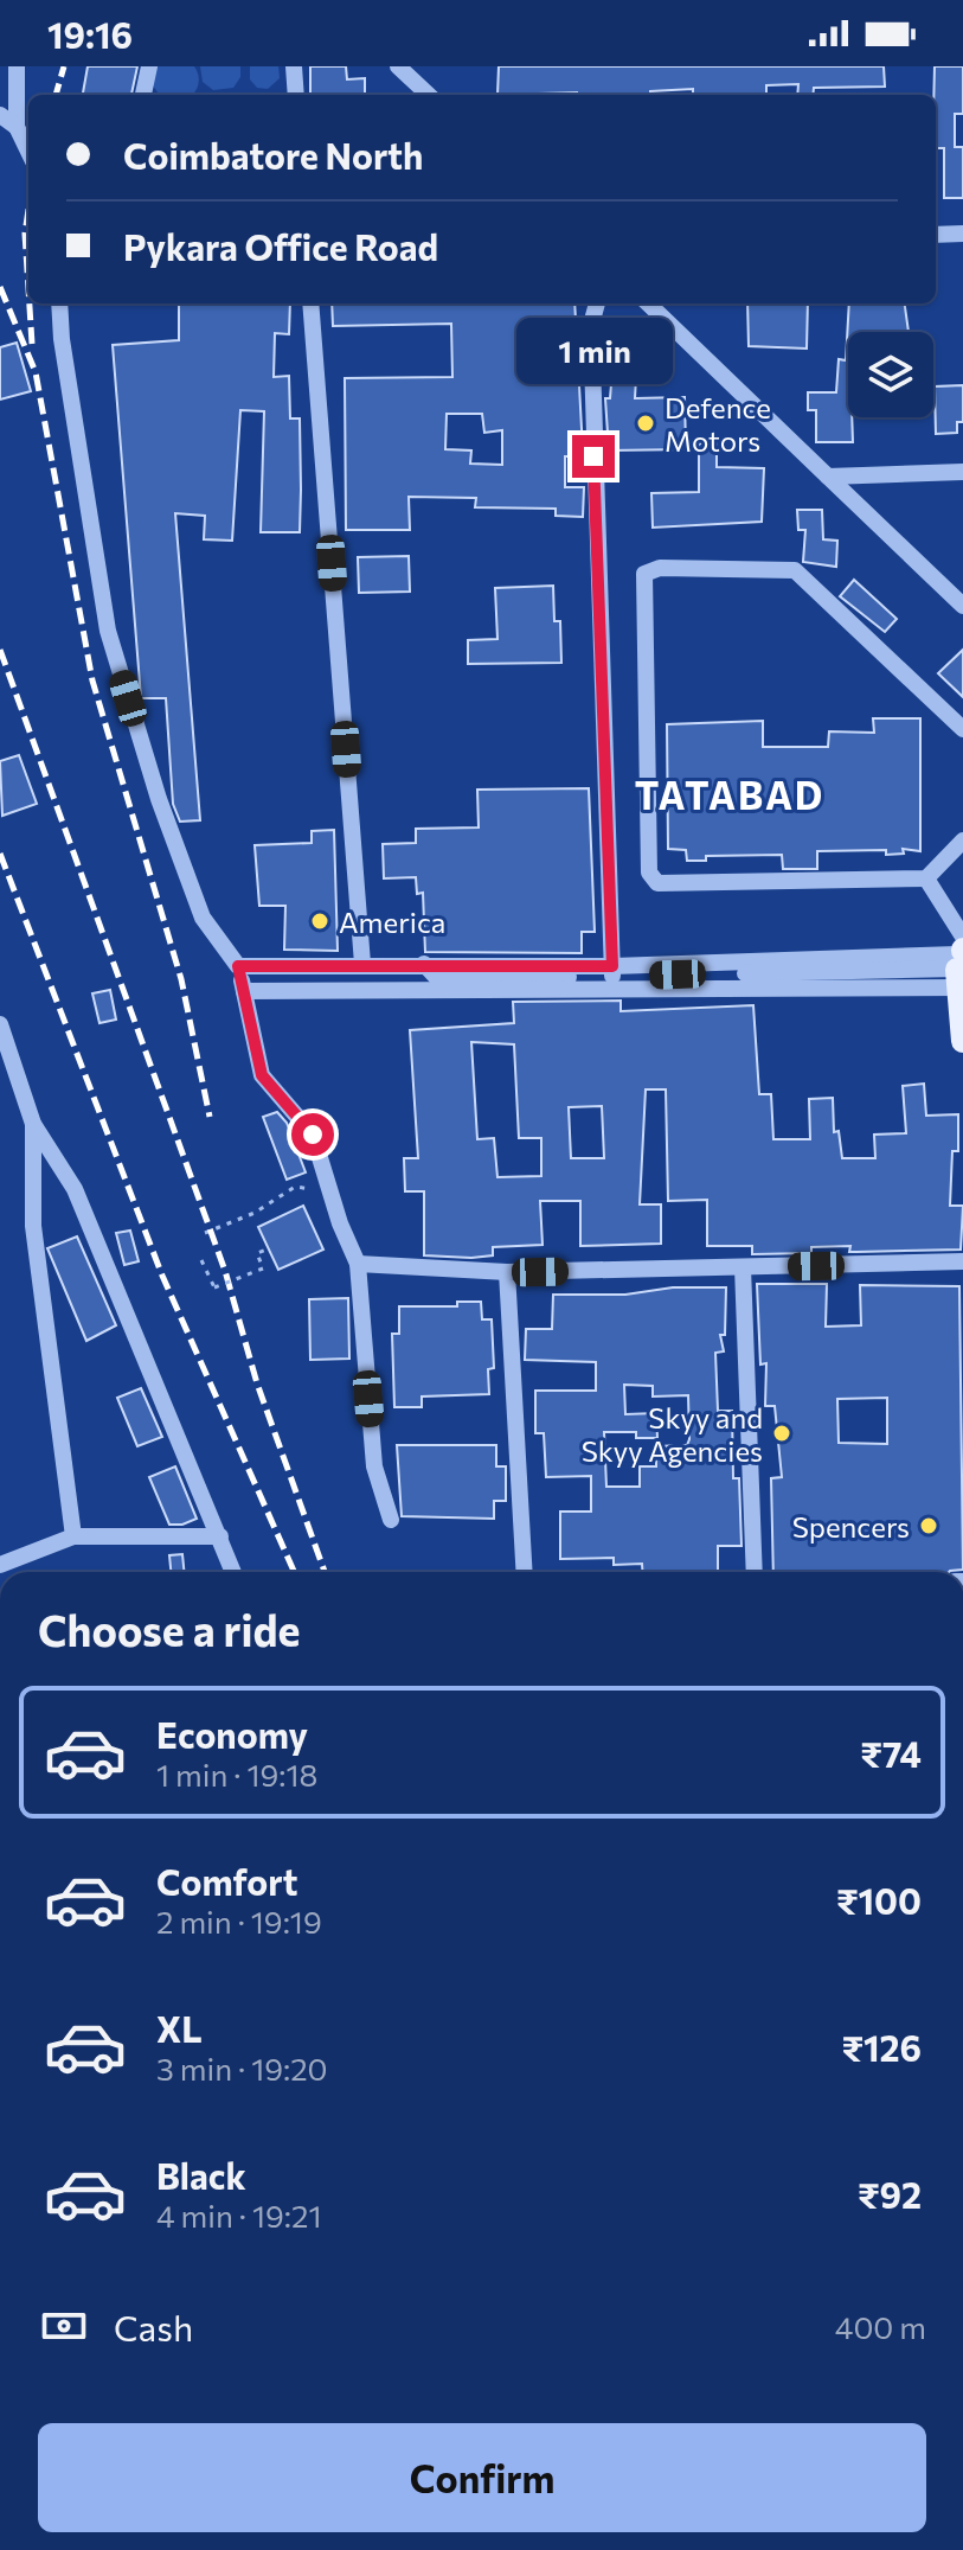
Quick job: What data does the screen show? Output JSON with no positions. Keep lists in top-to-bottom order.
{
  "districts": ["TATABAD"],
  "places": [
    "Defence Motors",
    "America",
    "Skyy and Skyy Agencies",
    "Spencers"
  ],
  "page": {
    "status": "19:16",
    "banner": ["Coimbatore North", "Pykara Office Road"],
    "bubble": "1 min",
    "heading": "Choose a ride",
    "list": [
      {
        "name": "Economy",
        "note": "1 min · 19:18",
        "value": "₹74"
      },
      {
        "name": "Comfort",
        "note": "2 min · 19:19",
        "value": "₹100"
      },
      {
        "name": "XL",
        "note": "3 min · 19:20",
        "value": "₹126"
      },
      {
        "name": "Black",
        "note": "4 min · 19:21",
        "value": "₹92"
      }
    ],
    "pay": ["Cash", "400 m"],
    "buttons": "Confirm"
  }
}
